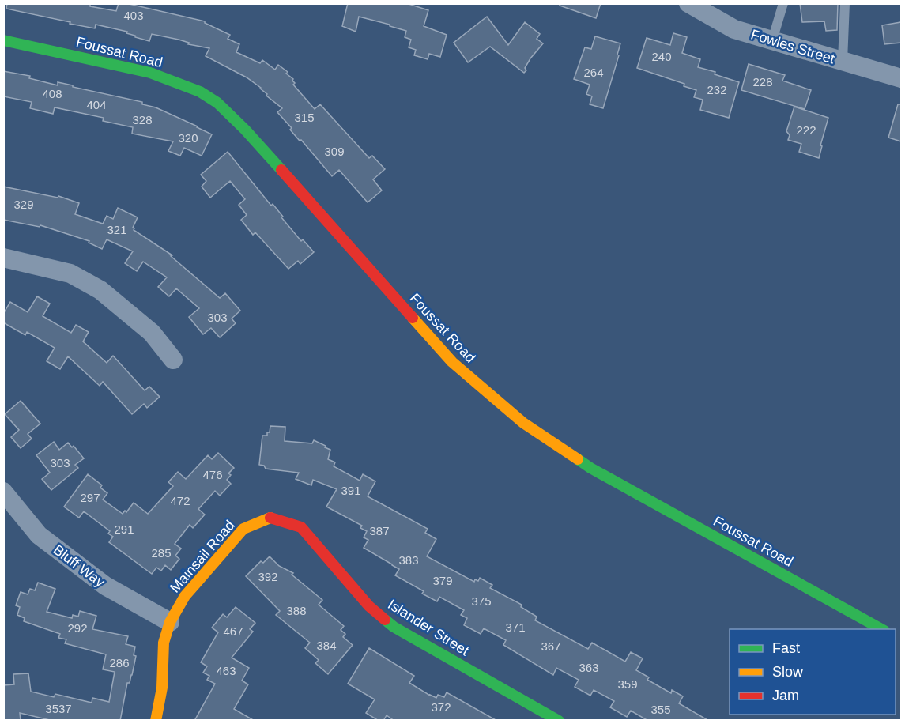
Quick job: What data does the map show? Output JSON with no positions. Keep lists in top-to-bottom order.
{
  "streets": {
    "main road": ["Foussat Road", "Mainsail Road", "Islander Street"],
    "street": ["Fowles Street", "Bluff Way"]
  },
  "crossings": [
    ["Mainsail Road", "Bluff Way"],
    ["Mainsail Road", "Islander Street"]
  ],
  "house_numbers": [
    "403",
    "240",
    "264",
    "228",
    "232",
    "408",
    "404",
    "315",
    "328",
    "222",
    "320",
    "309",
    "329",
    "321",
    "303",
    "303",
    "476",
    "391",
    "297",
    "472",
    "291",
    "387",
    "285",
    "383",
    "392",
    "379",
    "375",
    "388",
    "371",
    "292",
    "467",
    "384",
    "367",
    "286",
    "363",
    "463",
    "359",
    "372",
    "3537",
    "355"
  ],
  "legend": ["Fast", "Slow", "Jam"]
}
